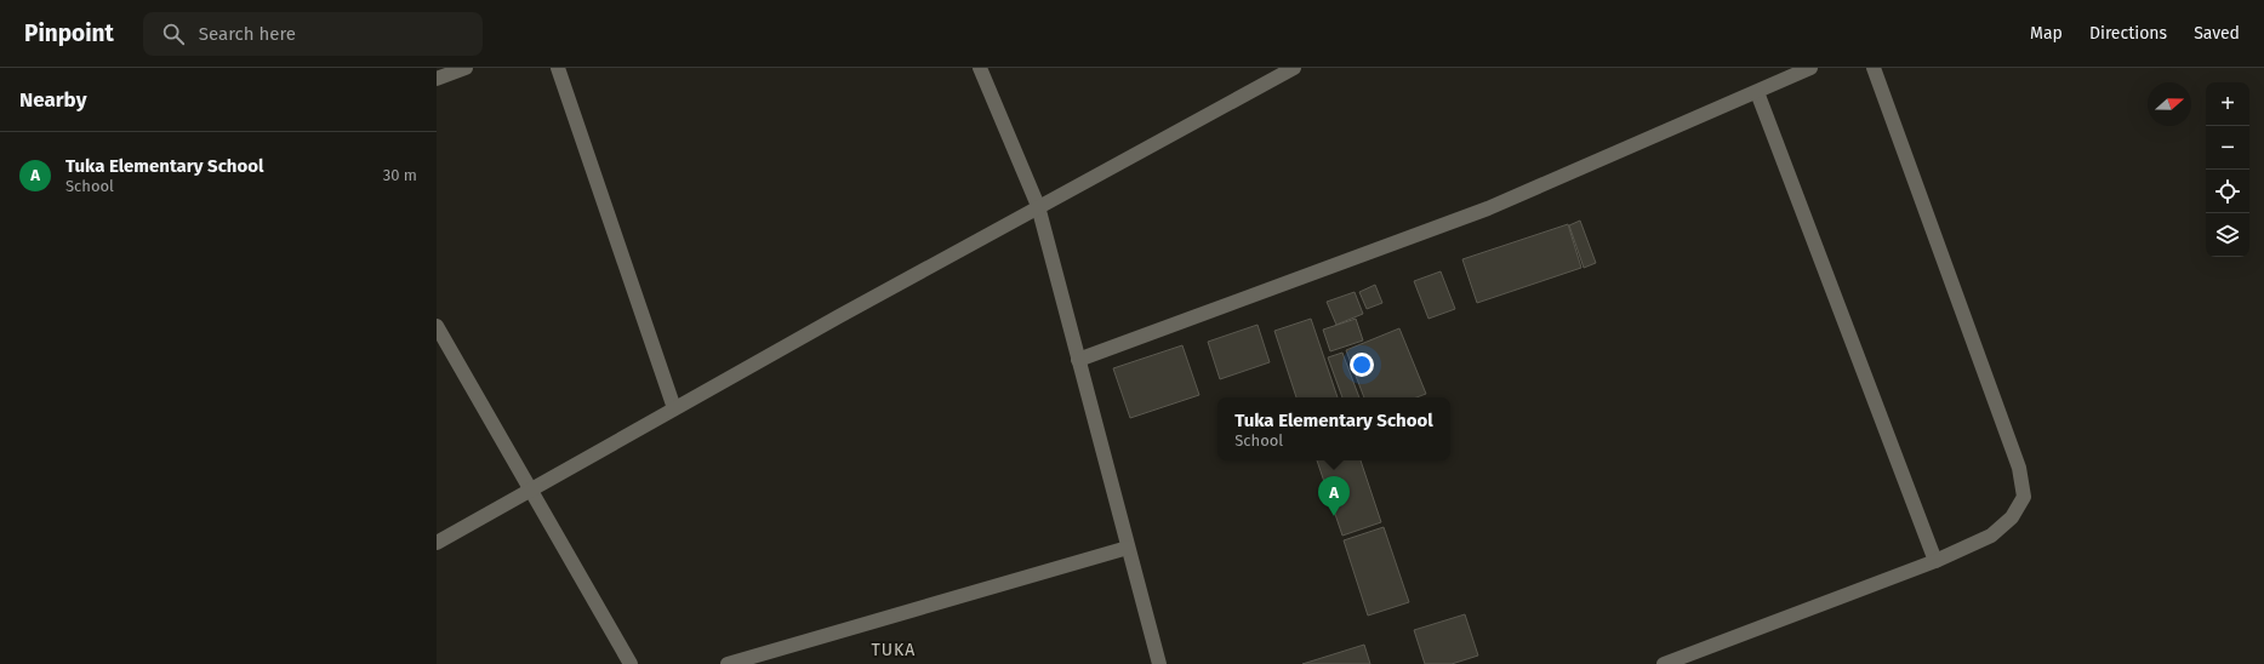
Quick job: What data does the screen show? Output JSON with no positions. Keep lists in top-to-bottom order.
{
  "districts": ["TUKA"],
  "north": "right",
  "page": {
    "header": "Pinpoint",
    "search": "Search here",
    "nav": ["Map", "Directions", "Saved"],
    "heading": "Nearby",
    "map_buttons": ["+", "−"],
    "list": [
      {
        "mark": "A",
        "name": "Tuka Elementary School",
        "note": "School",
        "value": "30 m"
      }
    ],
    "popup": ["Tuka Elementary School", "School"],
    "pins": "A"
  }
}
